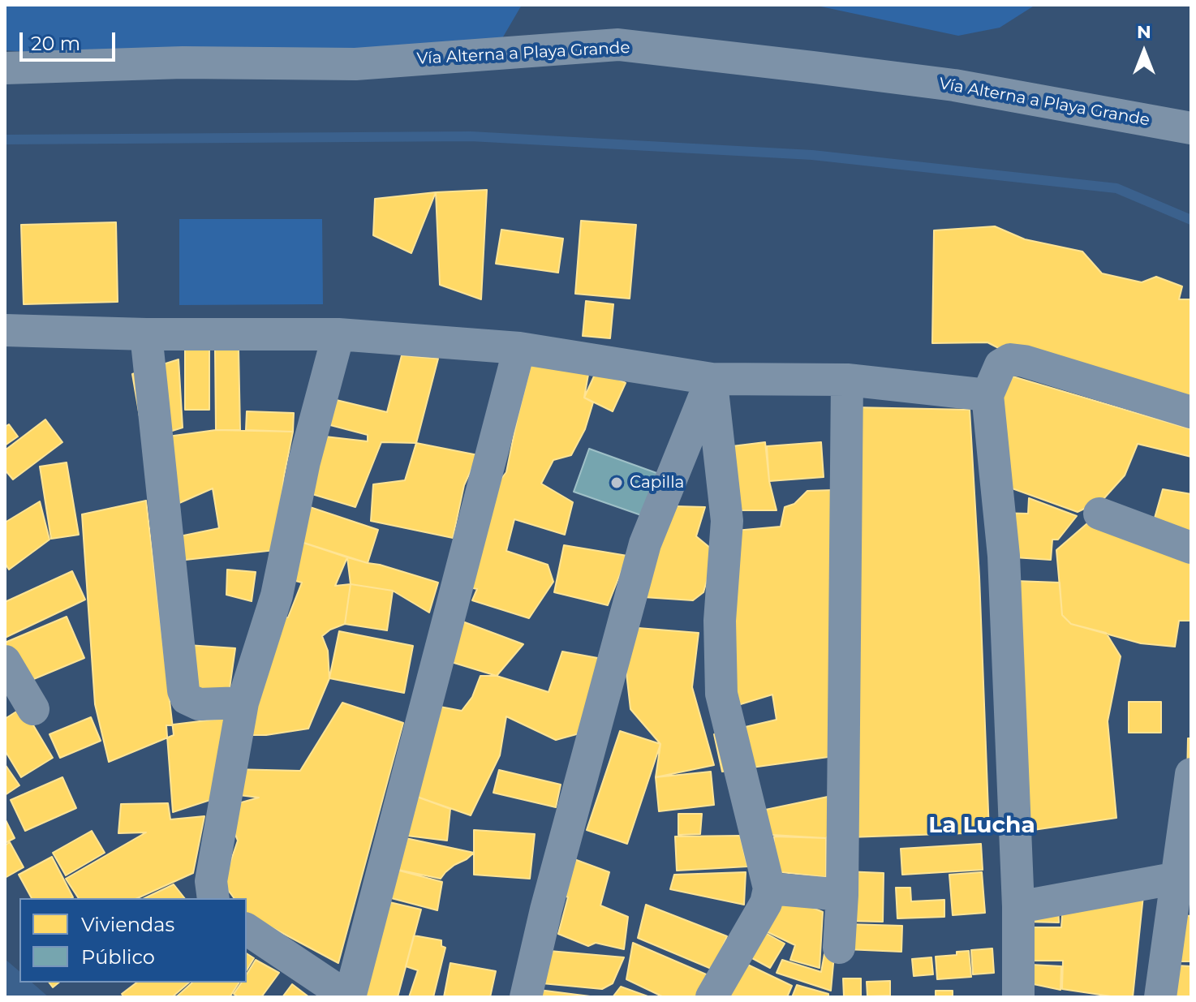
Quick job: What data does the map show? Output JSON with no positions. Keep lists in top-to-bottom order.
{
  "streets": {
    "street": ["Vía Alterna a Playa Grande"]
  },
  "districts": ["La Lucha"],
  "places": ["Capilla"],
  "legend": ["Viviendas", "Público"],
  "scale_bar": "20 m",
  "north": "top"
}
